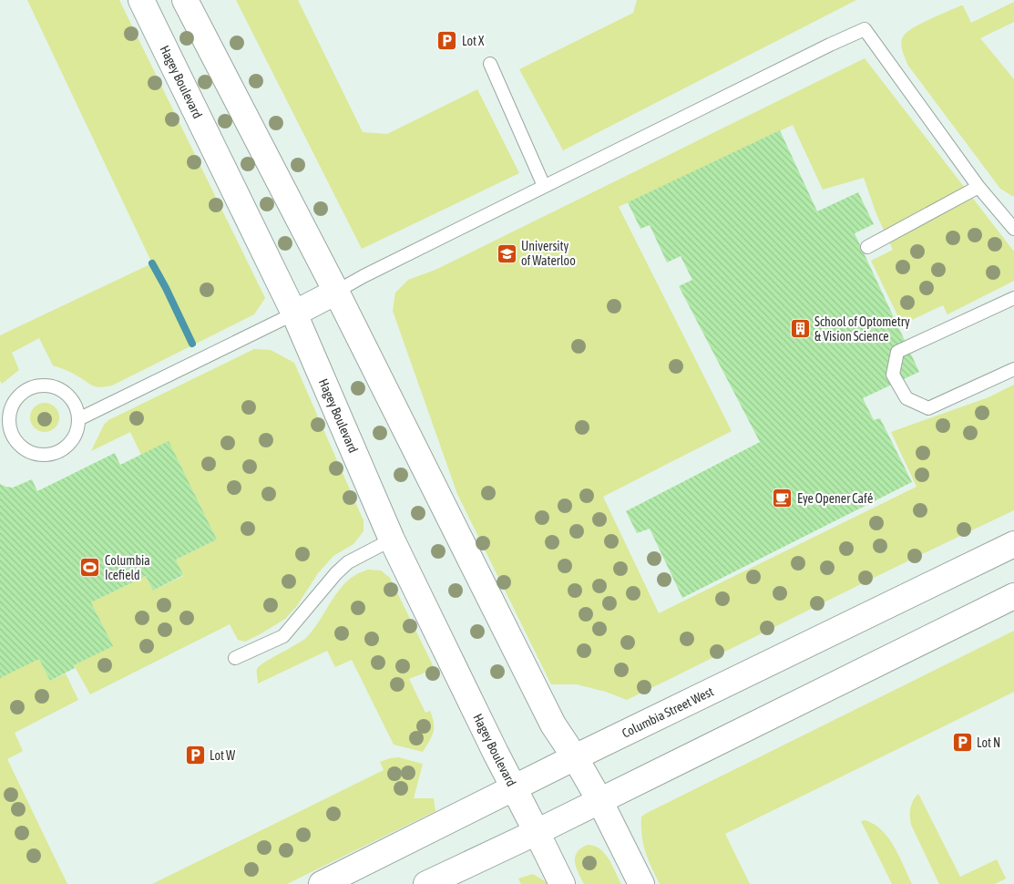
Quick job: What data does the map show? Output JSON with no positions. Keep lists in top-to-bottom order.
{
  "streets": {
    "street": ["Hagey Boulevard", "Columbia Street West"]
  },
  "crossings": [
    ["Hagey Boulevard", "Columbia Street West"]
  ],
  "places": {
    "parking": ["Lot X", "Lot N", "Lot W"],
    "school or university": ["University of Waterloo"],
    "building": ["School of Optometry & Vision Science"],
    "cafe": ["Eye Opener Café"],
    "sports": ["Columbia Icefield"]
  }
}
